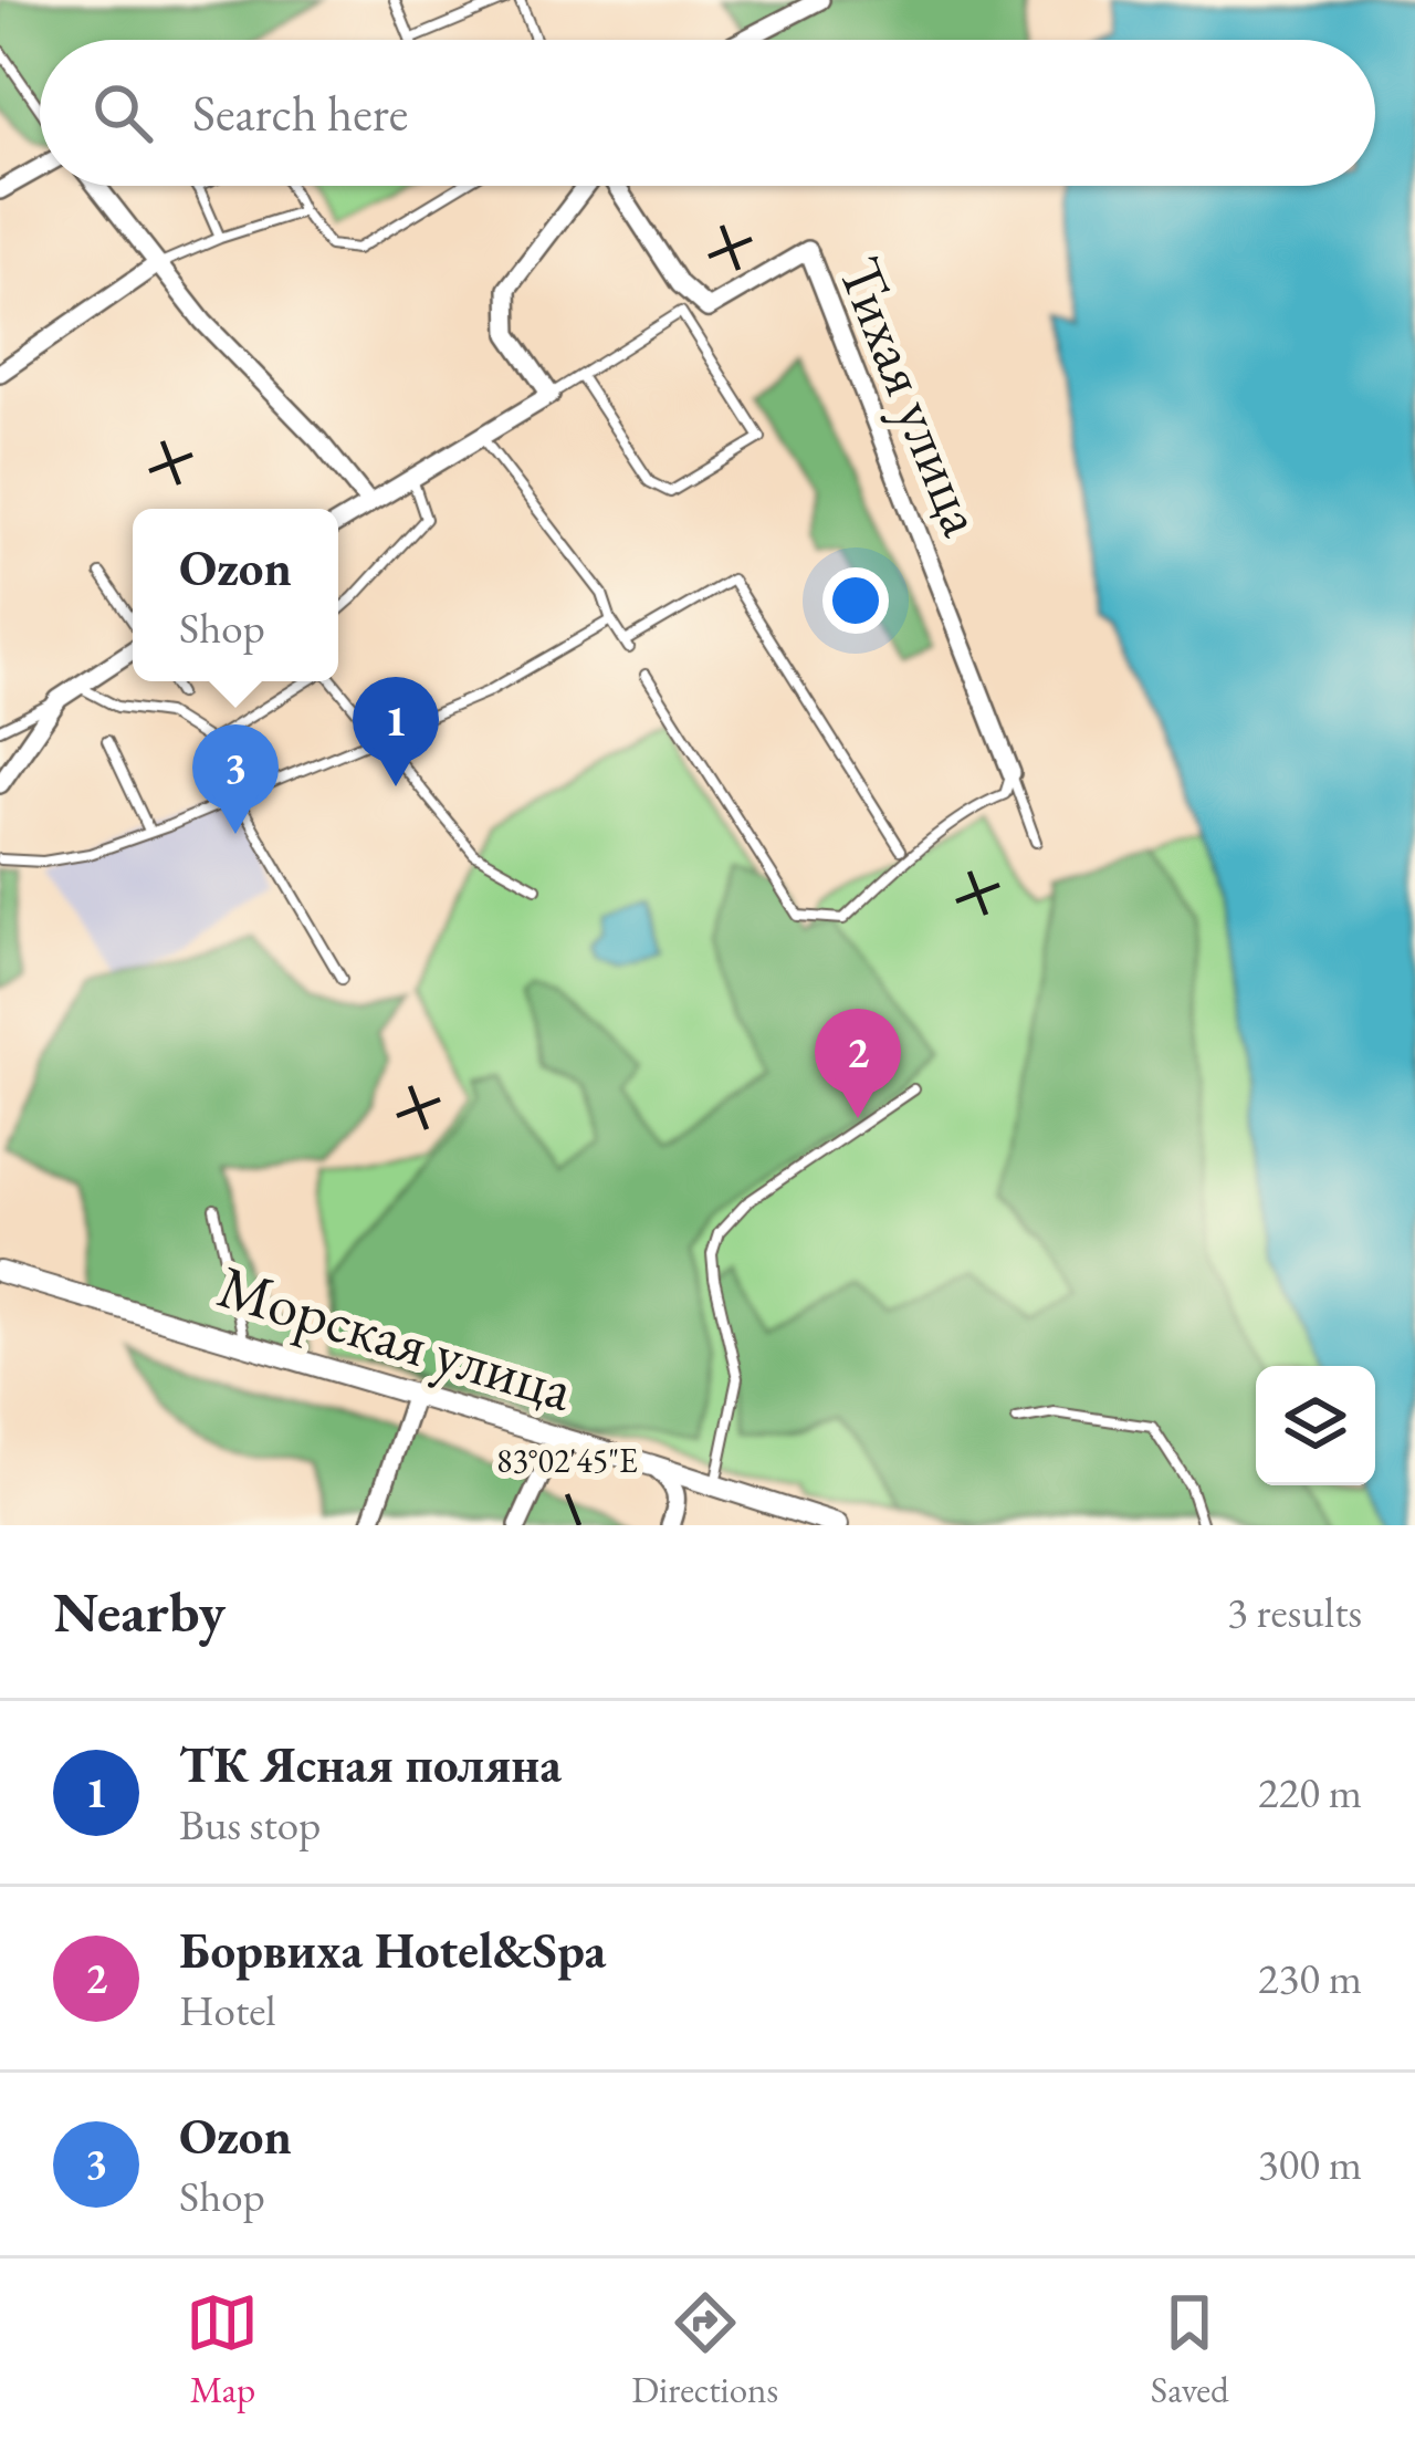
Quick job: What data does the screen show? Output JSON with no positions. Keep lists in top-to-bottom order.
{
  "streets": {
    "street": ["Тихая улица", "Морская улица"]
  },
  "page": {
    "search": "Search here",
    "popup": ["Ozon", "Shop"],
    "pins": ["1", "3", "2"],
    "heading": ["Nearby", "3 results"],
    "list": [
      {
        "mark": "1",
        "name": "ТК Ясная поляна",
        "note": "Bus stop",
        "value": "220 m"
      },
      {
        "mark": "2",
        "name": "Борвиха Hotel&Spa",
        "note": "Hotel",
        "value": "230 m"
      },
      {
        "mark": "3",
        "name": "Ozon",
        "note": "Shop",
        "value": "300 m"
      }
    ],
    "nav": ["Map", "Directions", "Saved"]
  },
  "coordinates": ["83°02'45\"E"]
}
